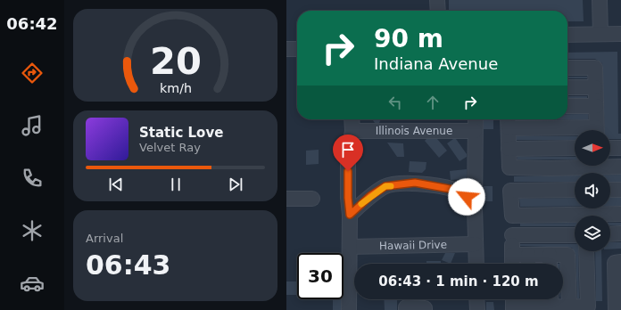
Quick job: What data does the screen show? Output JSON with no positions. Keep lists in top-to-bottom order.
{
  "streets": {
    "street": ["Illinois Avenue", "Hawaii Drive"]
  },
  "north": "right",
  "page": {
    "tabs": "06:42",
    "turn": ["90 m", "Indiana Avenue"],
    "song": ["Static Love", "Velvet Ray"],
    "tile": ["Arrival", "06:43"],
    "limit": "30",
    "trip": "06:43 · 1 min · 120 m",
    "gauge": ["20", "km/h"]
  }
}
